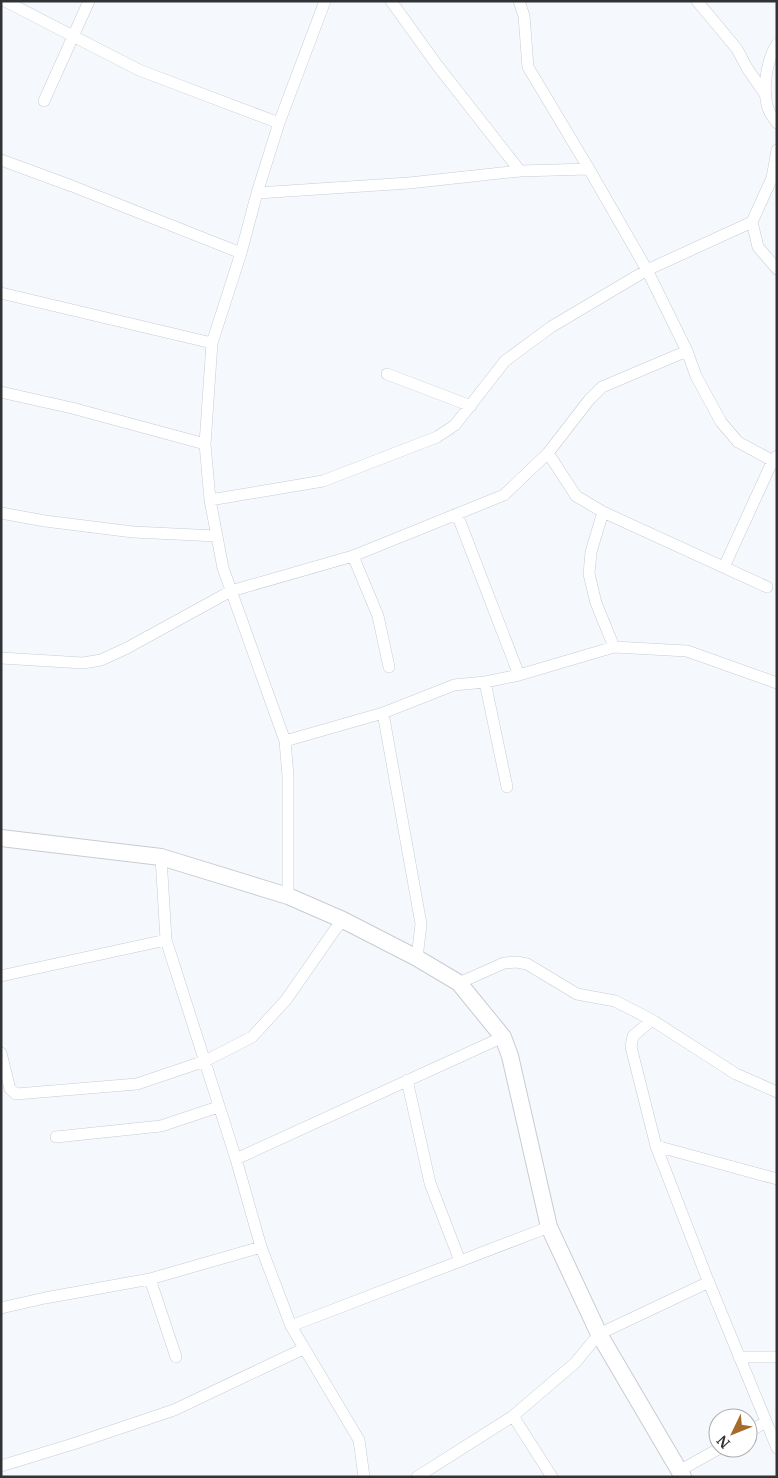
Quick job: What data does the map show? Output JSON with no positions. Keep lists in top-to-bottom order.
{
  "north": "bottom left"
}
